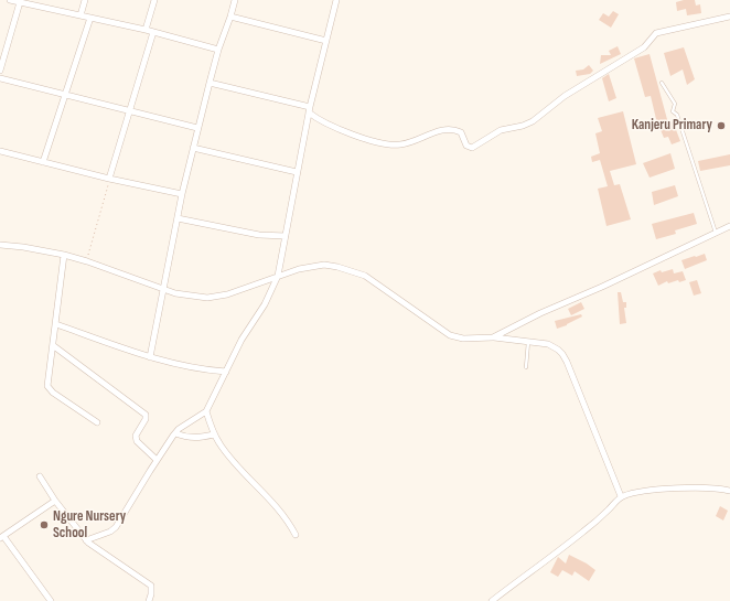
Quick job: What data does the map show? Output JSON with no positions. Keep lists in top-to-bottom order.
{
  "places": ["Kanjeru Primary", "Ngure Nursery School"]
}
